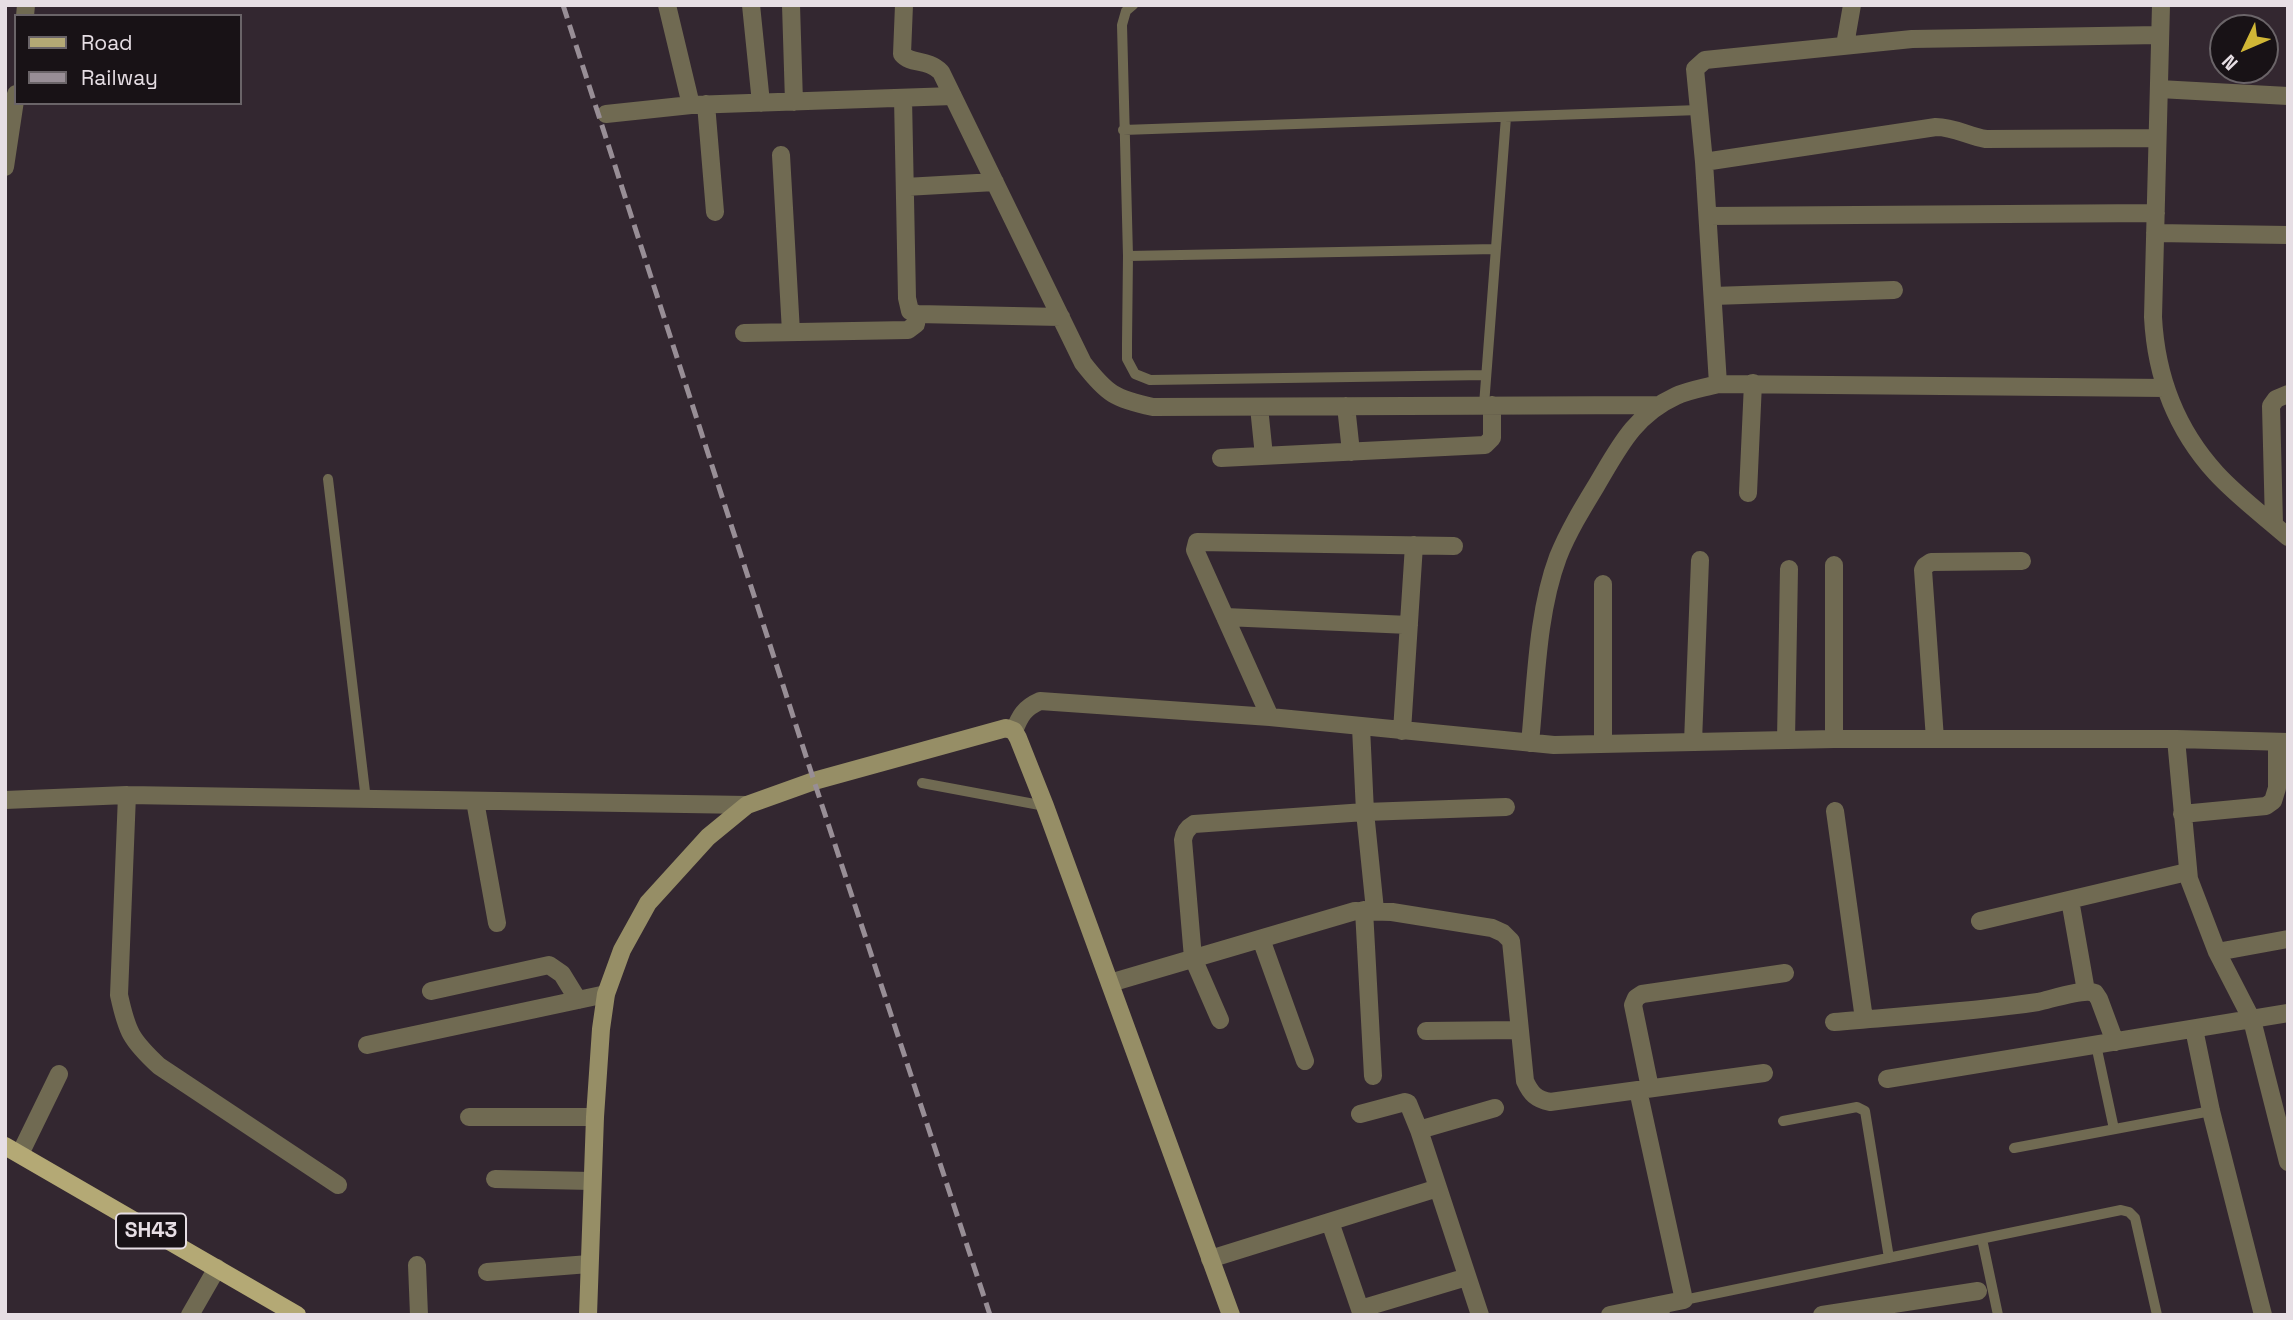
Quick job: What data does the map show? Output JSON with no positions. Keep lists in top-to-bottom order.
{
  "streets": {
    "main road": ["SH43"]
  },
  "legend": ["Road", "Railway"],
  "north": "bottom left"
}
